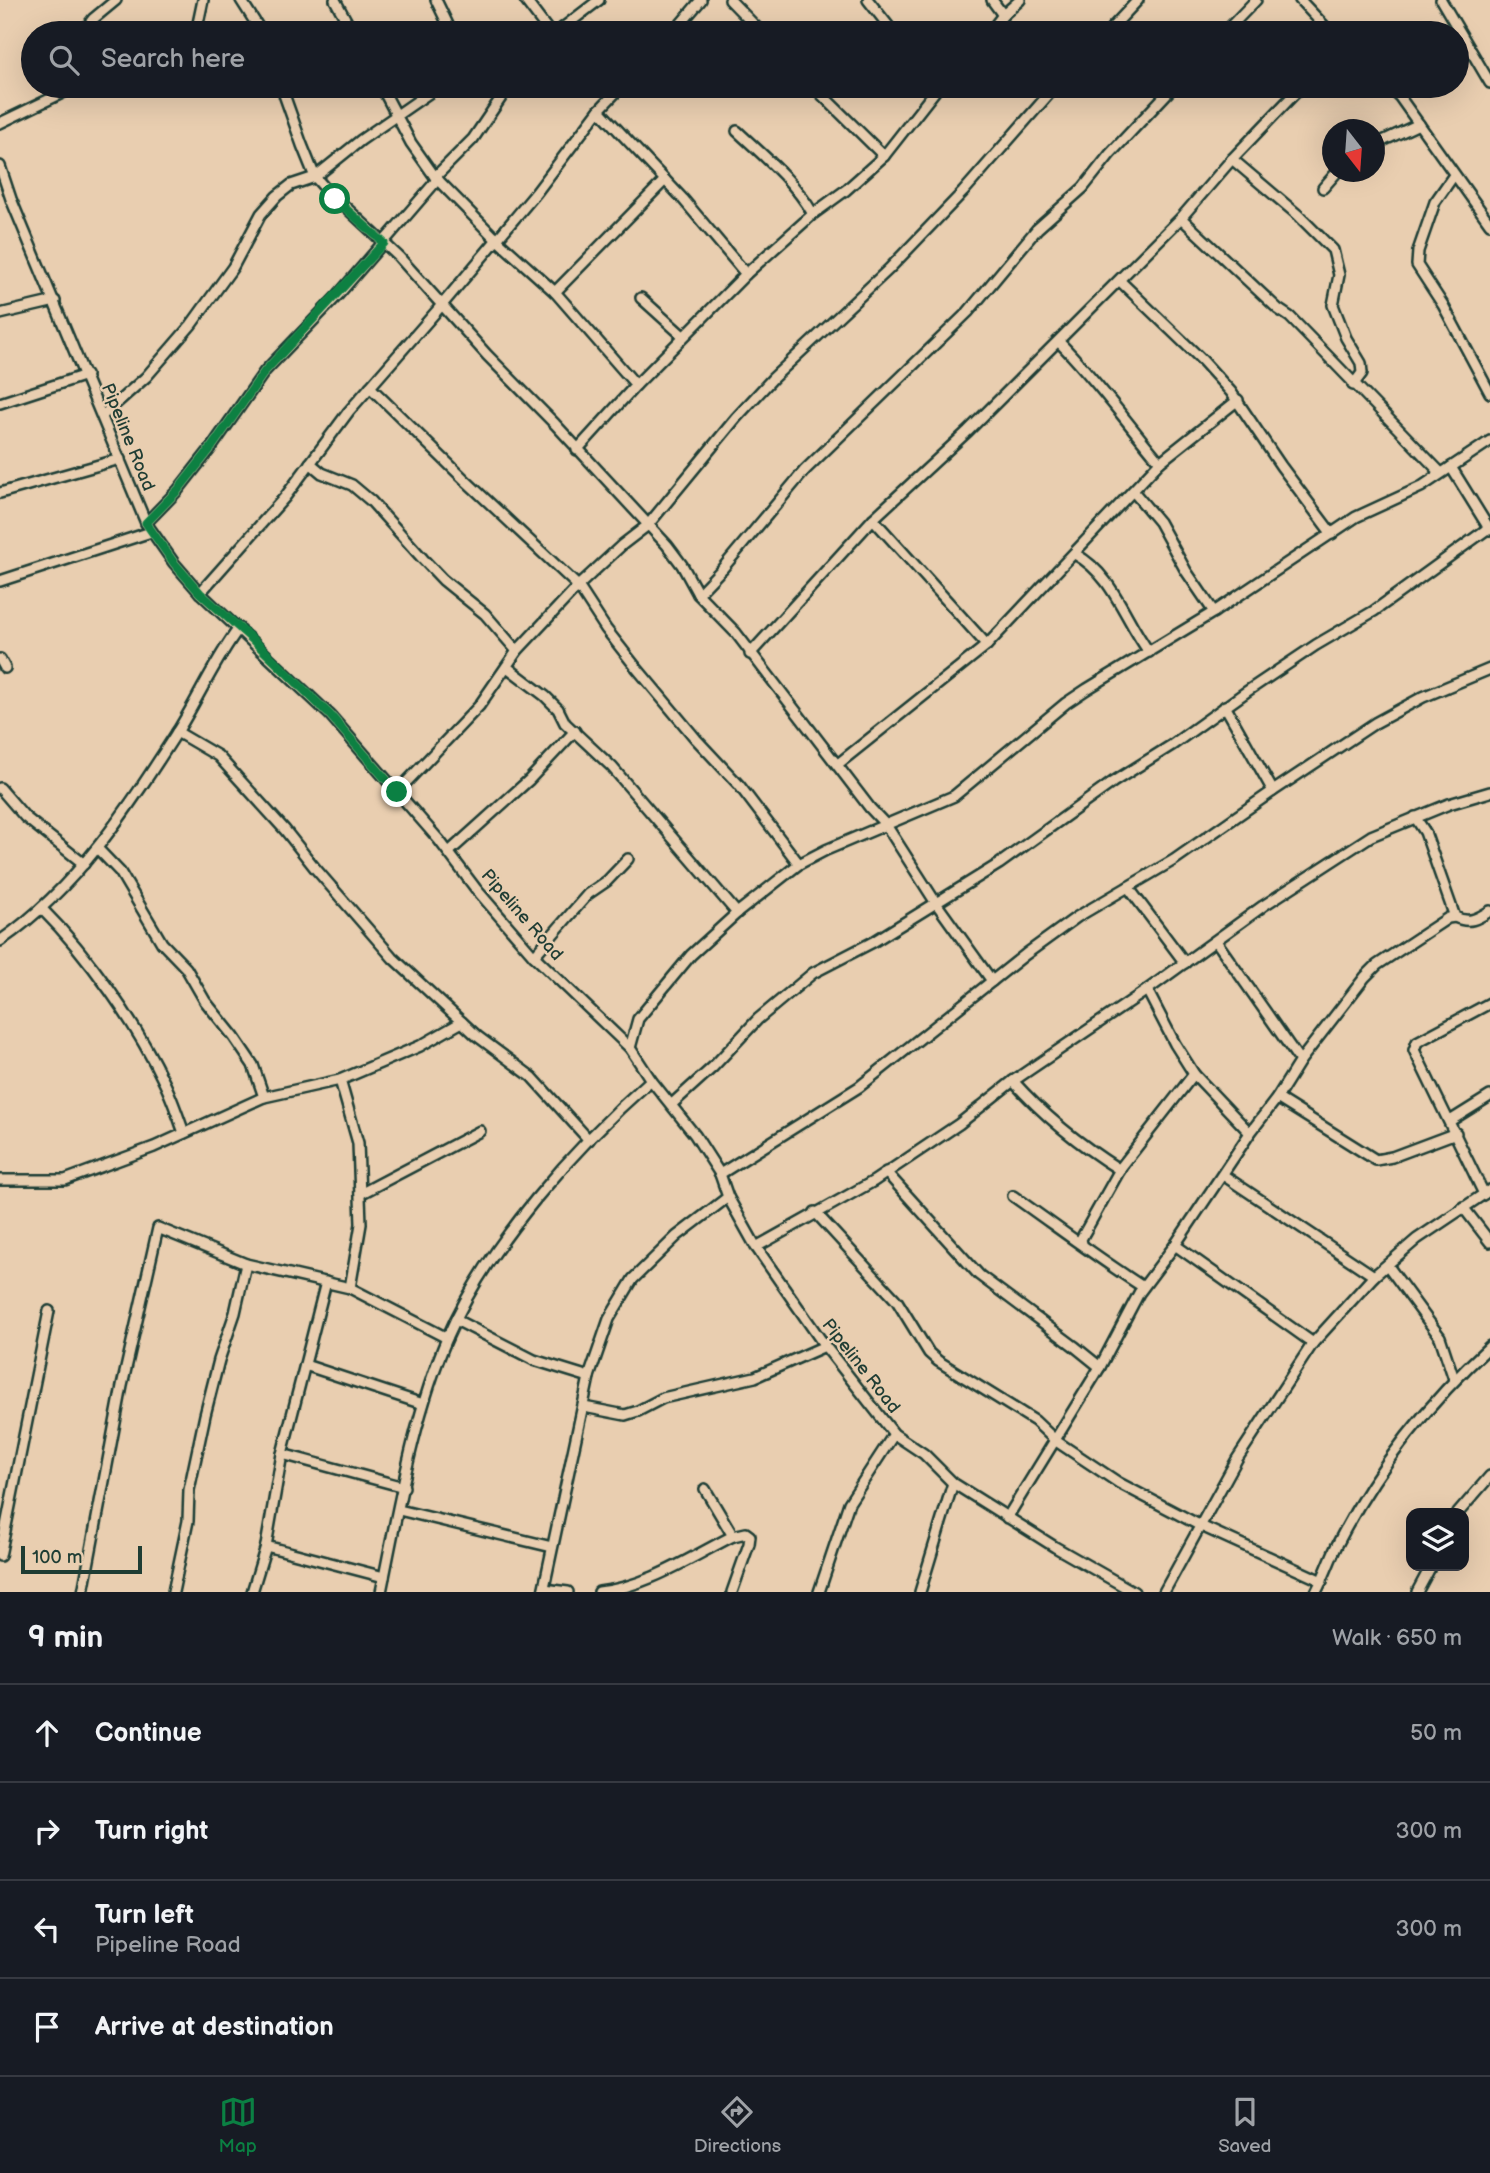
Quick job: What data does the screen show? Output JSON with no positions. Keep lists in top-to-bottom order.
{
  "streets": {
    "street": ["Pipeline Road"]
  },
  "scale_bar": "100 m",
  "north": "bottom",
  "page": {
    "search": "Search here",
    "scale": "100 m",
    "heading": ["9 min", "Walk · 650 m"],
    "list": [
      ["Continue", "50 m"],
      ["Turn right", "300 m"],
      ["Turn left", "Pipeline Road", "300 m"],
      "Arrive at destination"
    ],
    "nav": ["Map", "Directions", "Saved"]
  }
}
